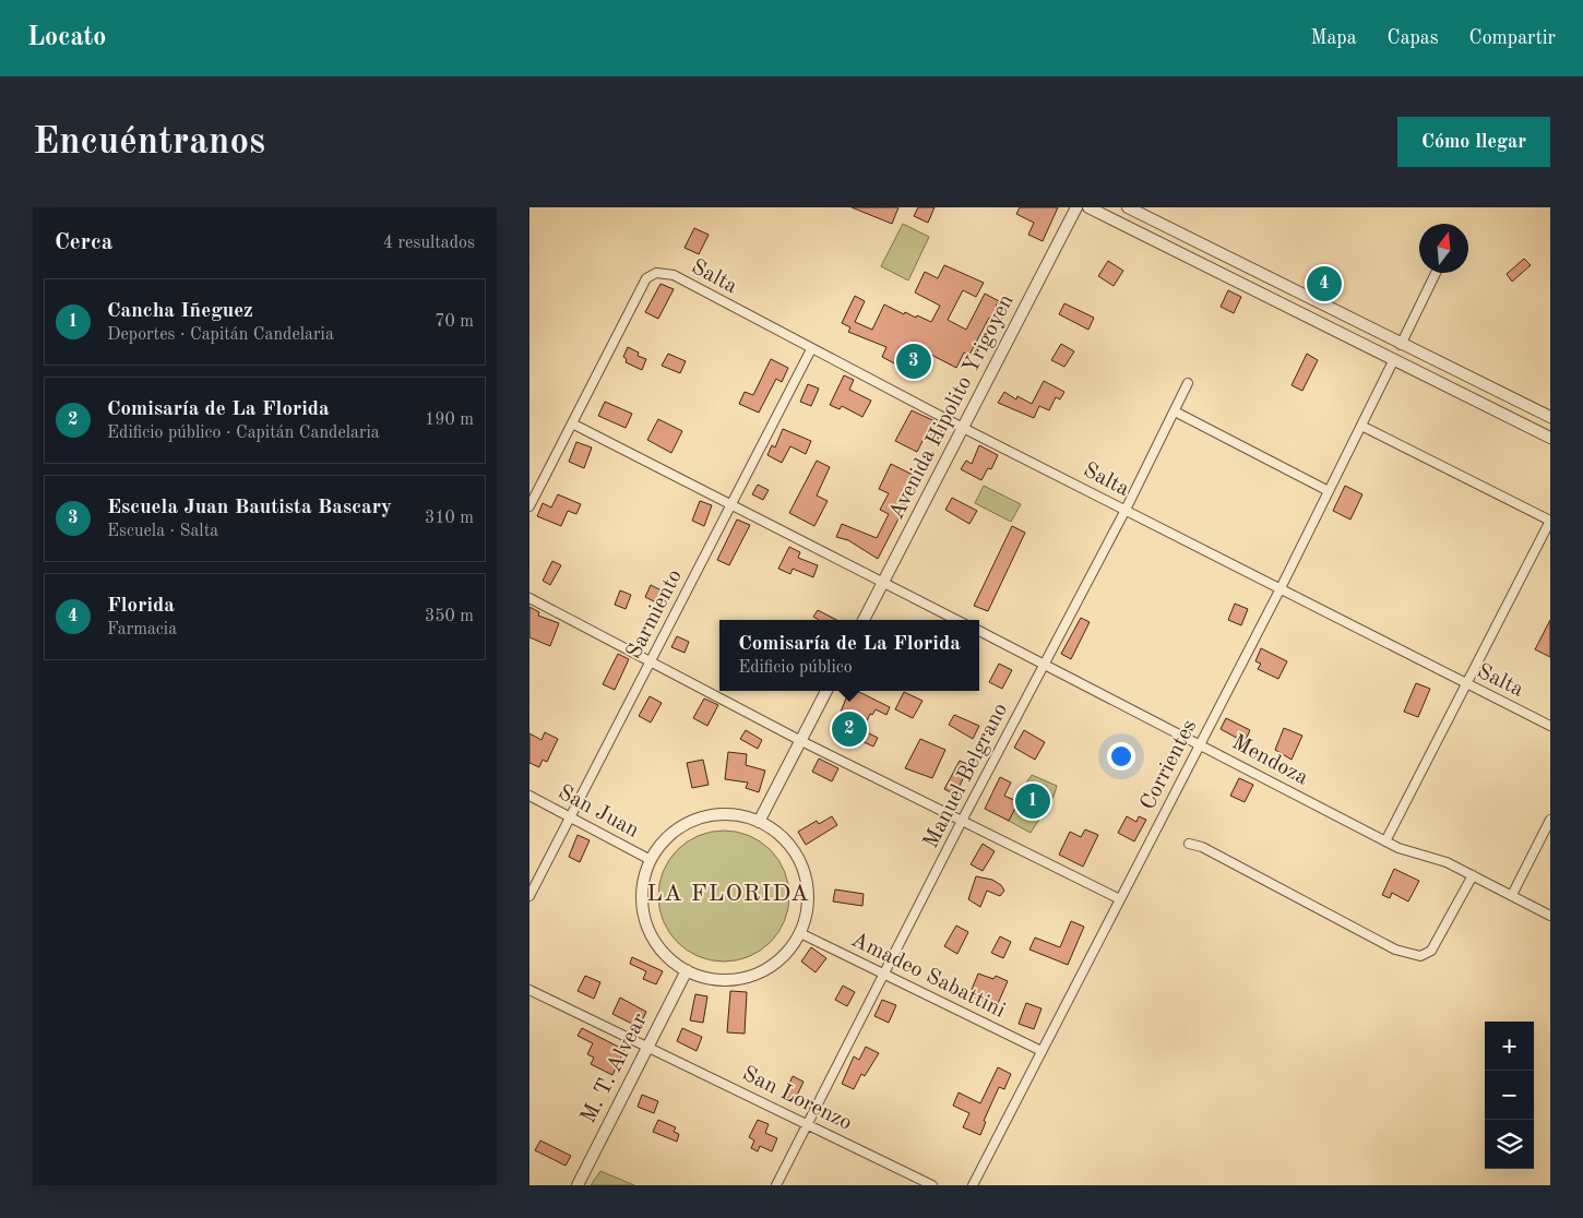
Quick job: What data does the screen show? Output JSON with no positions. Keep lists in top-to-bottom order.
{
  "streets": {
    "street": [
      "Salta",
      "Avenida Hipolito Yrigoyen",
      "Sarmiento",
      "Mendoza",
      "Corrientes",
      "Manuel Belgrano",
      "San Juan",
      "Amadeo Sabattini",
      "M. T. Alvear",
      "San Lorenzo"
    ]
  },
  "crossings": [
    ["Salta", "Avenida Hipolito Yrigoyen"],
    ["Salta", "Sarmiento"],
    ["Salta", "Corrientes"],
    ["Salta", "Manuel Belgrano"],
    ["Sarmiento", "San Juan"],
    ["Mendoza", "Corrientes"],
    ["Mendoza", "Manuel Belgrano"],
    ["Corrientes", "Amadeo Sabattini"],
    ["Manuel Belgrano", "Amadeo Sabattini"],
    ["Manuel Belgrano", "San Lorenzo"],
    ["San Juan", "Amadeo Sabattini"],
    ["San Juan", "M. T. Alvear"],
    ["Amadeo Sabattini", "M. T. Alvear"],
    ["M. T. Alvear", "San Lorenzo"]
  ],
  "districts": ["LA FLORIDA"],
  "north": "top",
  "page": {
    "header": "Locato",
    "nav": ["Mapa", "Capas", "Compartir"],
    "buttons": "Cómo llegar",
    "title": "Encuéntranos",
    "heading": ["Cerca", "4 resultados"],
    "pins": [
      "4",
      "3",
      "2",
      "1"
    ],
    "list": [
      {
        "mark": "1",
        "name": "Cancha Iñeguez",
        "note": "Deportes · Capitán Candelaria",
        "value": "70 m"
      },
      {
        "mark": "2",
        "name": "Comisaría de La Florida",
        "note": "Edificio público · Capitán Candelaria",
        "value": "190 m"
      },
      {
        "mark": "3",
        "name": "Escuela Juan Bautista Bascary",
        "note": "Escuela · Salta",
        "value": "310 m"
      },
      {
        "mark": "4",
        "name": "Florida",
        "note": "Farmacia",
        "value": "350 m"
      }
    ],
    "popup": ["Comisaría de La Florida", "Edificio público"],
    "map_buttons": ["+", "−"]
  }
}
